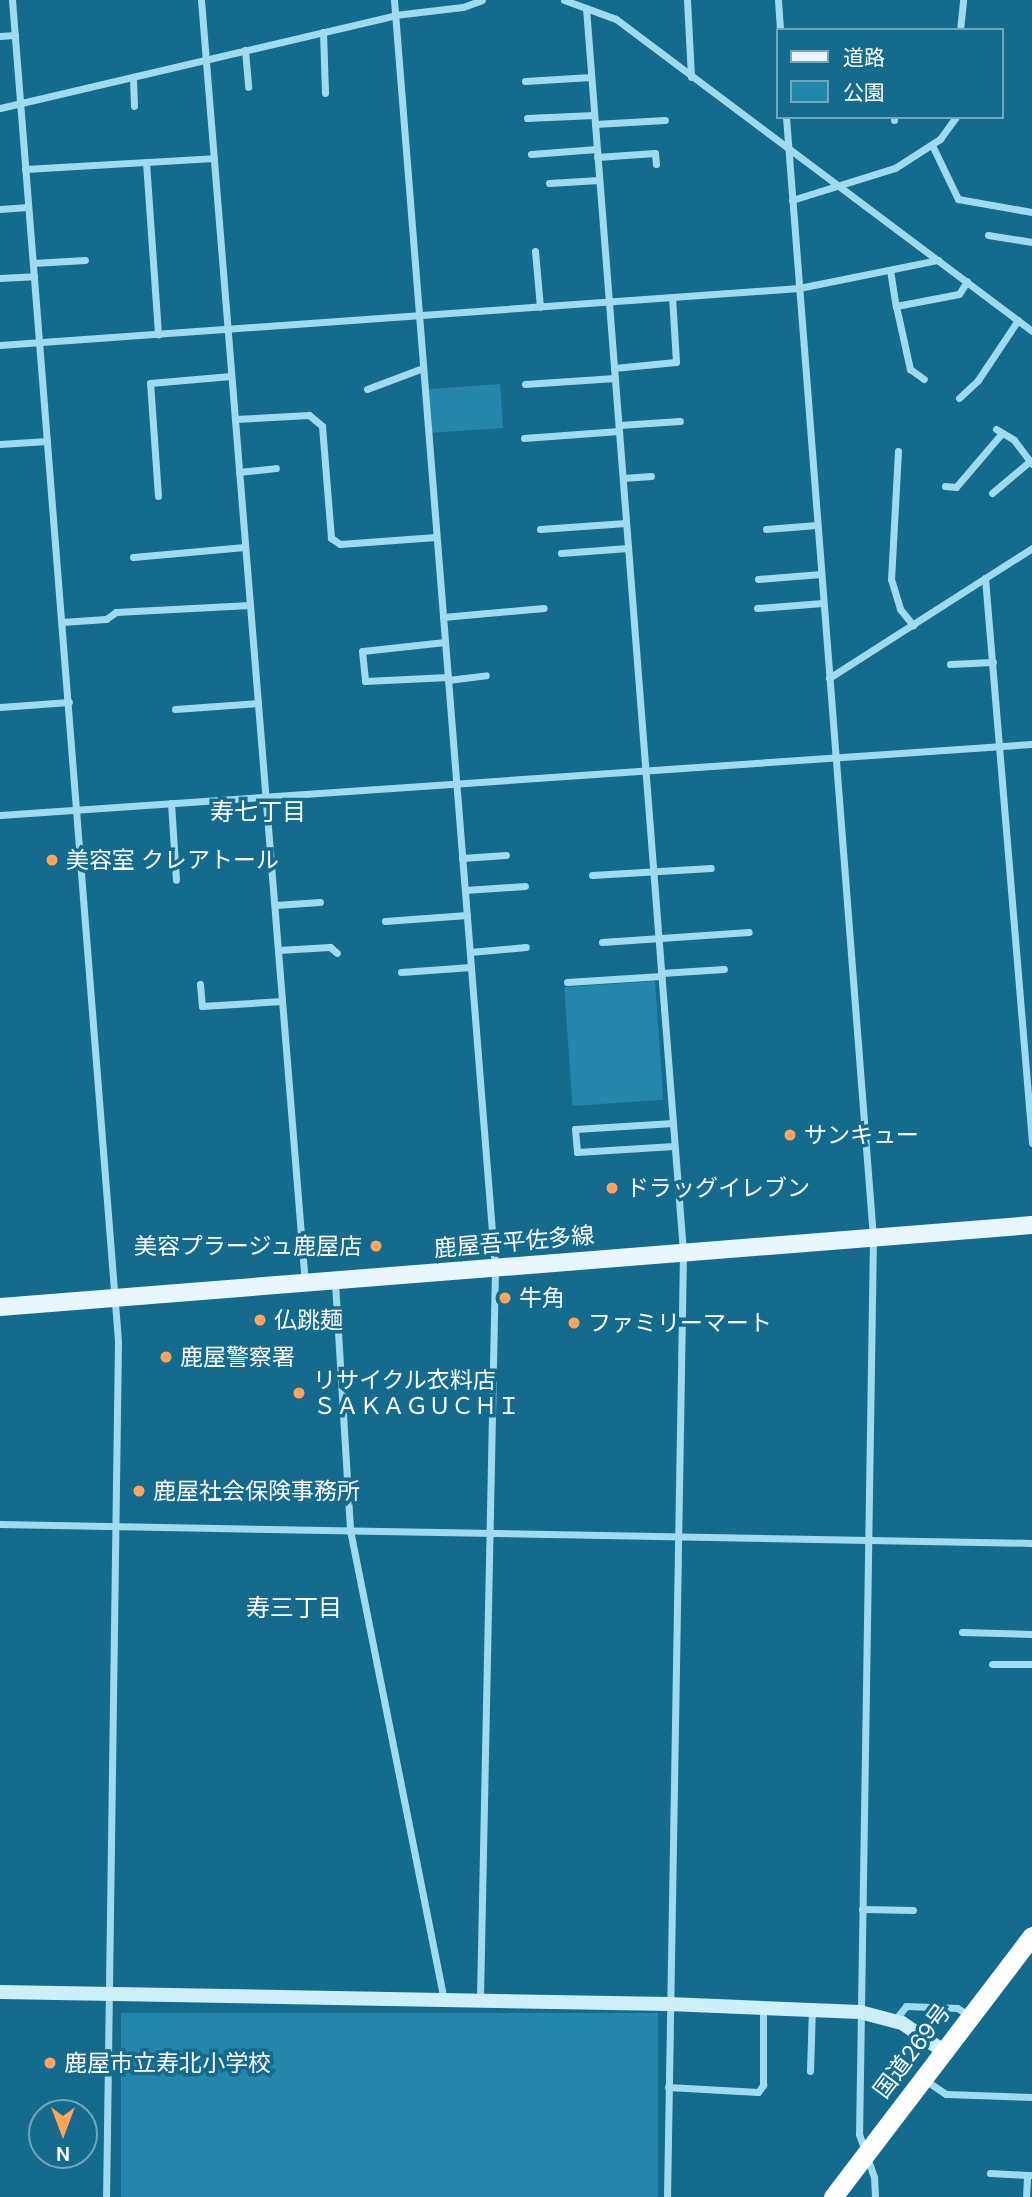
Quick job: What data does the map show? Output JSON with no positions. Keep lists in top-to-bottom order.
{
  "streets": {
    "highway": ["国道269号"],
    "main road": ["鹿屋吾平佐多線"]
  },
  "districts": ["寿七丁目", "寿三丁目"],
  "places": [
    "美容室 クレアトール",
    "サンキュー",
    "ドラッグイレブン",
    "美容プラージュ鹿屋店",
    "牛角",
    "仏跳麺",
    "ファミリーマート",
    "鹿屋警察署",
    "リサイクル衣料店 ＳＡＫＡＧＵＣＨＩ",
    "鹿屋社会保険事務所",
    "鹿屋市立寿北小学校"
  ],
  "legend": ["道路", "公園"],
  "north": "bottom"
}
